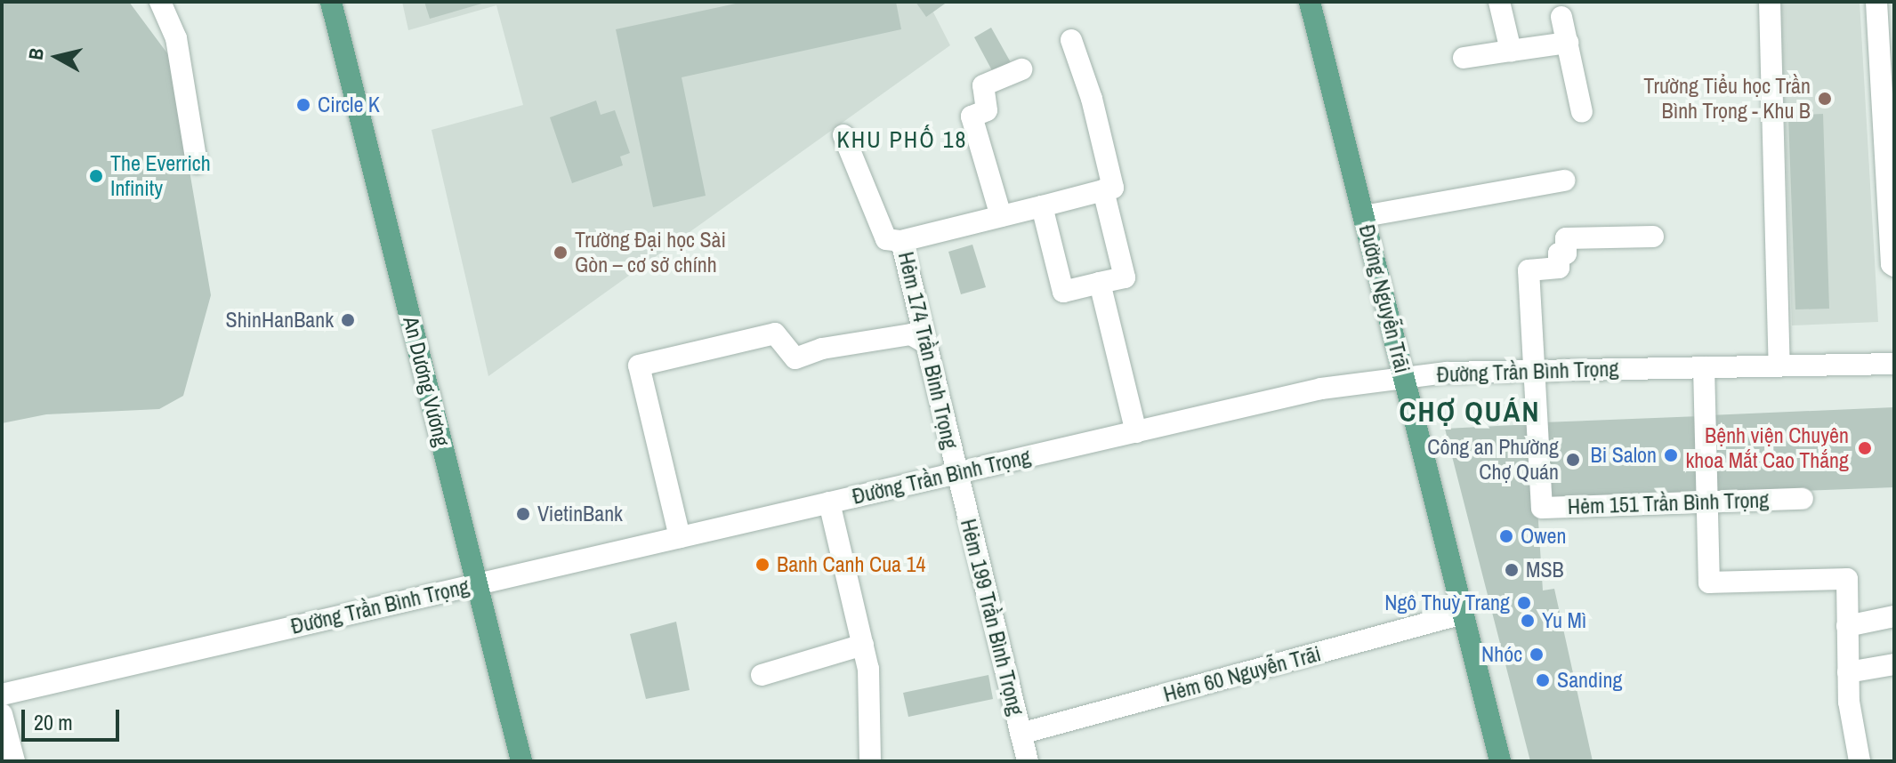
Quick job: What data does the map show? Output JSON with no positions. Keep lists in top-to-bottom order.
{
  "streets": {
    "main road": ["Đường Nguyễn Trãi", "An Dương Vương"],
    "street": [
      "Hẻm 174 Trần Bình Trọng",
      "Đường Trần Bình Trọng",
      "Hẻm 151 Trần Bình Trọng",
      "Hẻm 199 Trần Bình Trọng",
      "Hẻm 60 Nguyễn Trãi"
    ]
  },
  "crossings": [
    ["Đường Nguyễn Trãi", "Đường Trần Bình Trọng"],
    ["Đường Nguyễn Trãi", "Hẻm 60 Nguyễn Trãi"],
    ["Hẻm 174 Trần Bình Trọng", "Đường Trần Bình Trọng"],
    ["Hẻm 174 Trần Bình Trọng", "Hẻm 199 Trần Bình Trọng"],
    ["Đường Trần Bình Trọng", "An Dương Vương"],
    ["Đường Trần Bình Trọng", "Hẻm 151 Trần Bình Trọng"],
    ["Đường Trần Bình Trọng", "Hẻm 199 Trần Bình Trọng"],
    ["Hẻm 199 Trần Bình Trọng", "Hẻm 60 Nguyễn Trãi"]
  ],
  "districts": ["KHU PHỐ 18", "CHỢ QUÁN"],
  "places": [
    "Trường Tiểu học Trần Bình Trọng - Khu B",
    "Circle K",
    "The Everrich Infinity",
    "Trường Đại học Sài Gòn – cơ sở chính",
    "ShinHanBank",
    "Bệnh viện Chuyên khoa Mắt Cao Thắng",
    "Bi Salon",
    "Công an Phường Chợ Quán",
    "VietinBank",
    "Owen",
    "Banh Canh Cua 14",
    "MSB",
    "Ngô Thuỳ Trang",
    "Yu Mì",
    "Nhóc",
    "Sanding"
  ],
  "scale_bar": "20 m",
  "north": "left"
}
